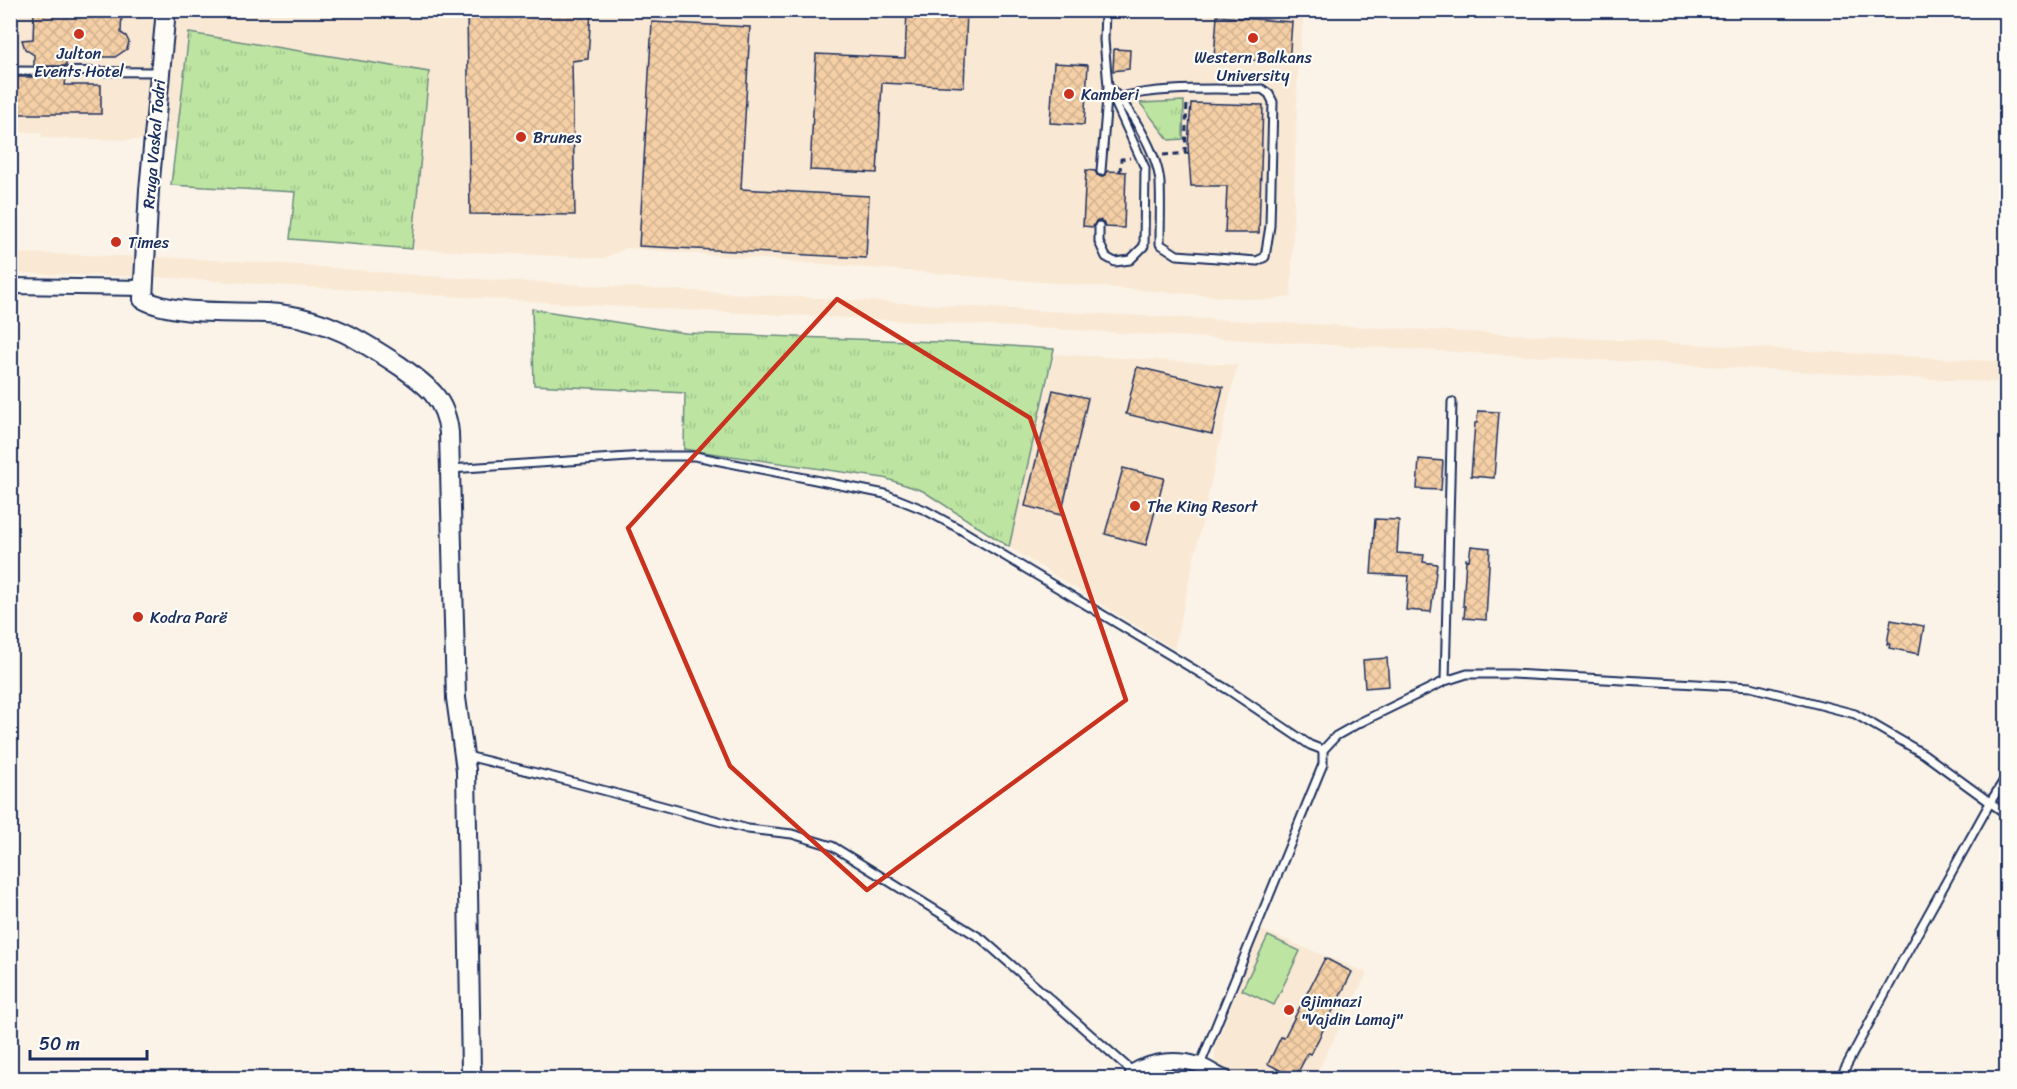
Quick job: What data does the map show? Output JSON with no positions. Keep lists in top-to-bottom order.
{
  "streets": {
    "street": ["Rruga Vaskal Todri"]
  },
  "places": [
    "Julton Events Hotel",
    "Western Balkans University",
    "Kamberi",
    "Brunes",
    "Times",
    "The King Resort",
    "Kodra Parë",
    "Gjimnazi \"Vajdin Lamaj\""
  ],
  "scale_bar": "50 m"
}
